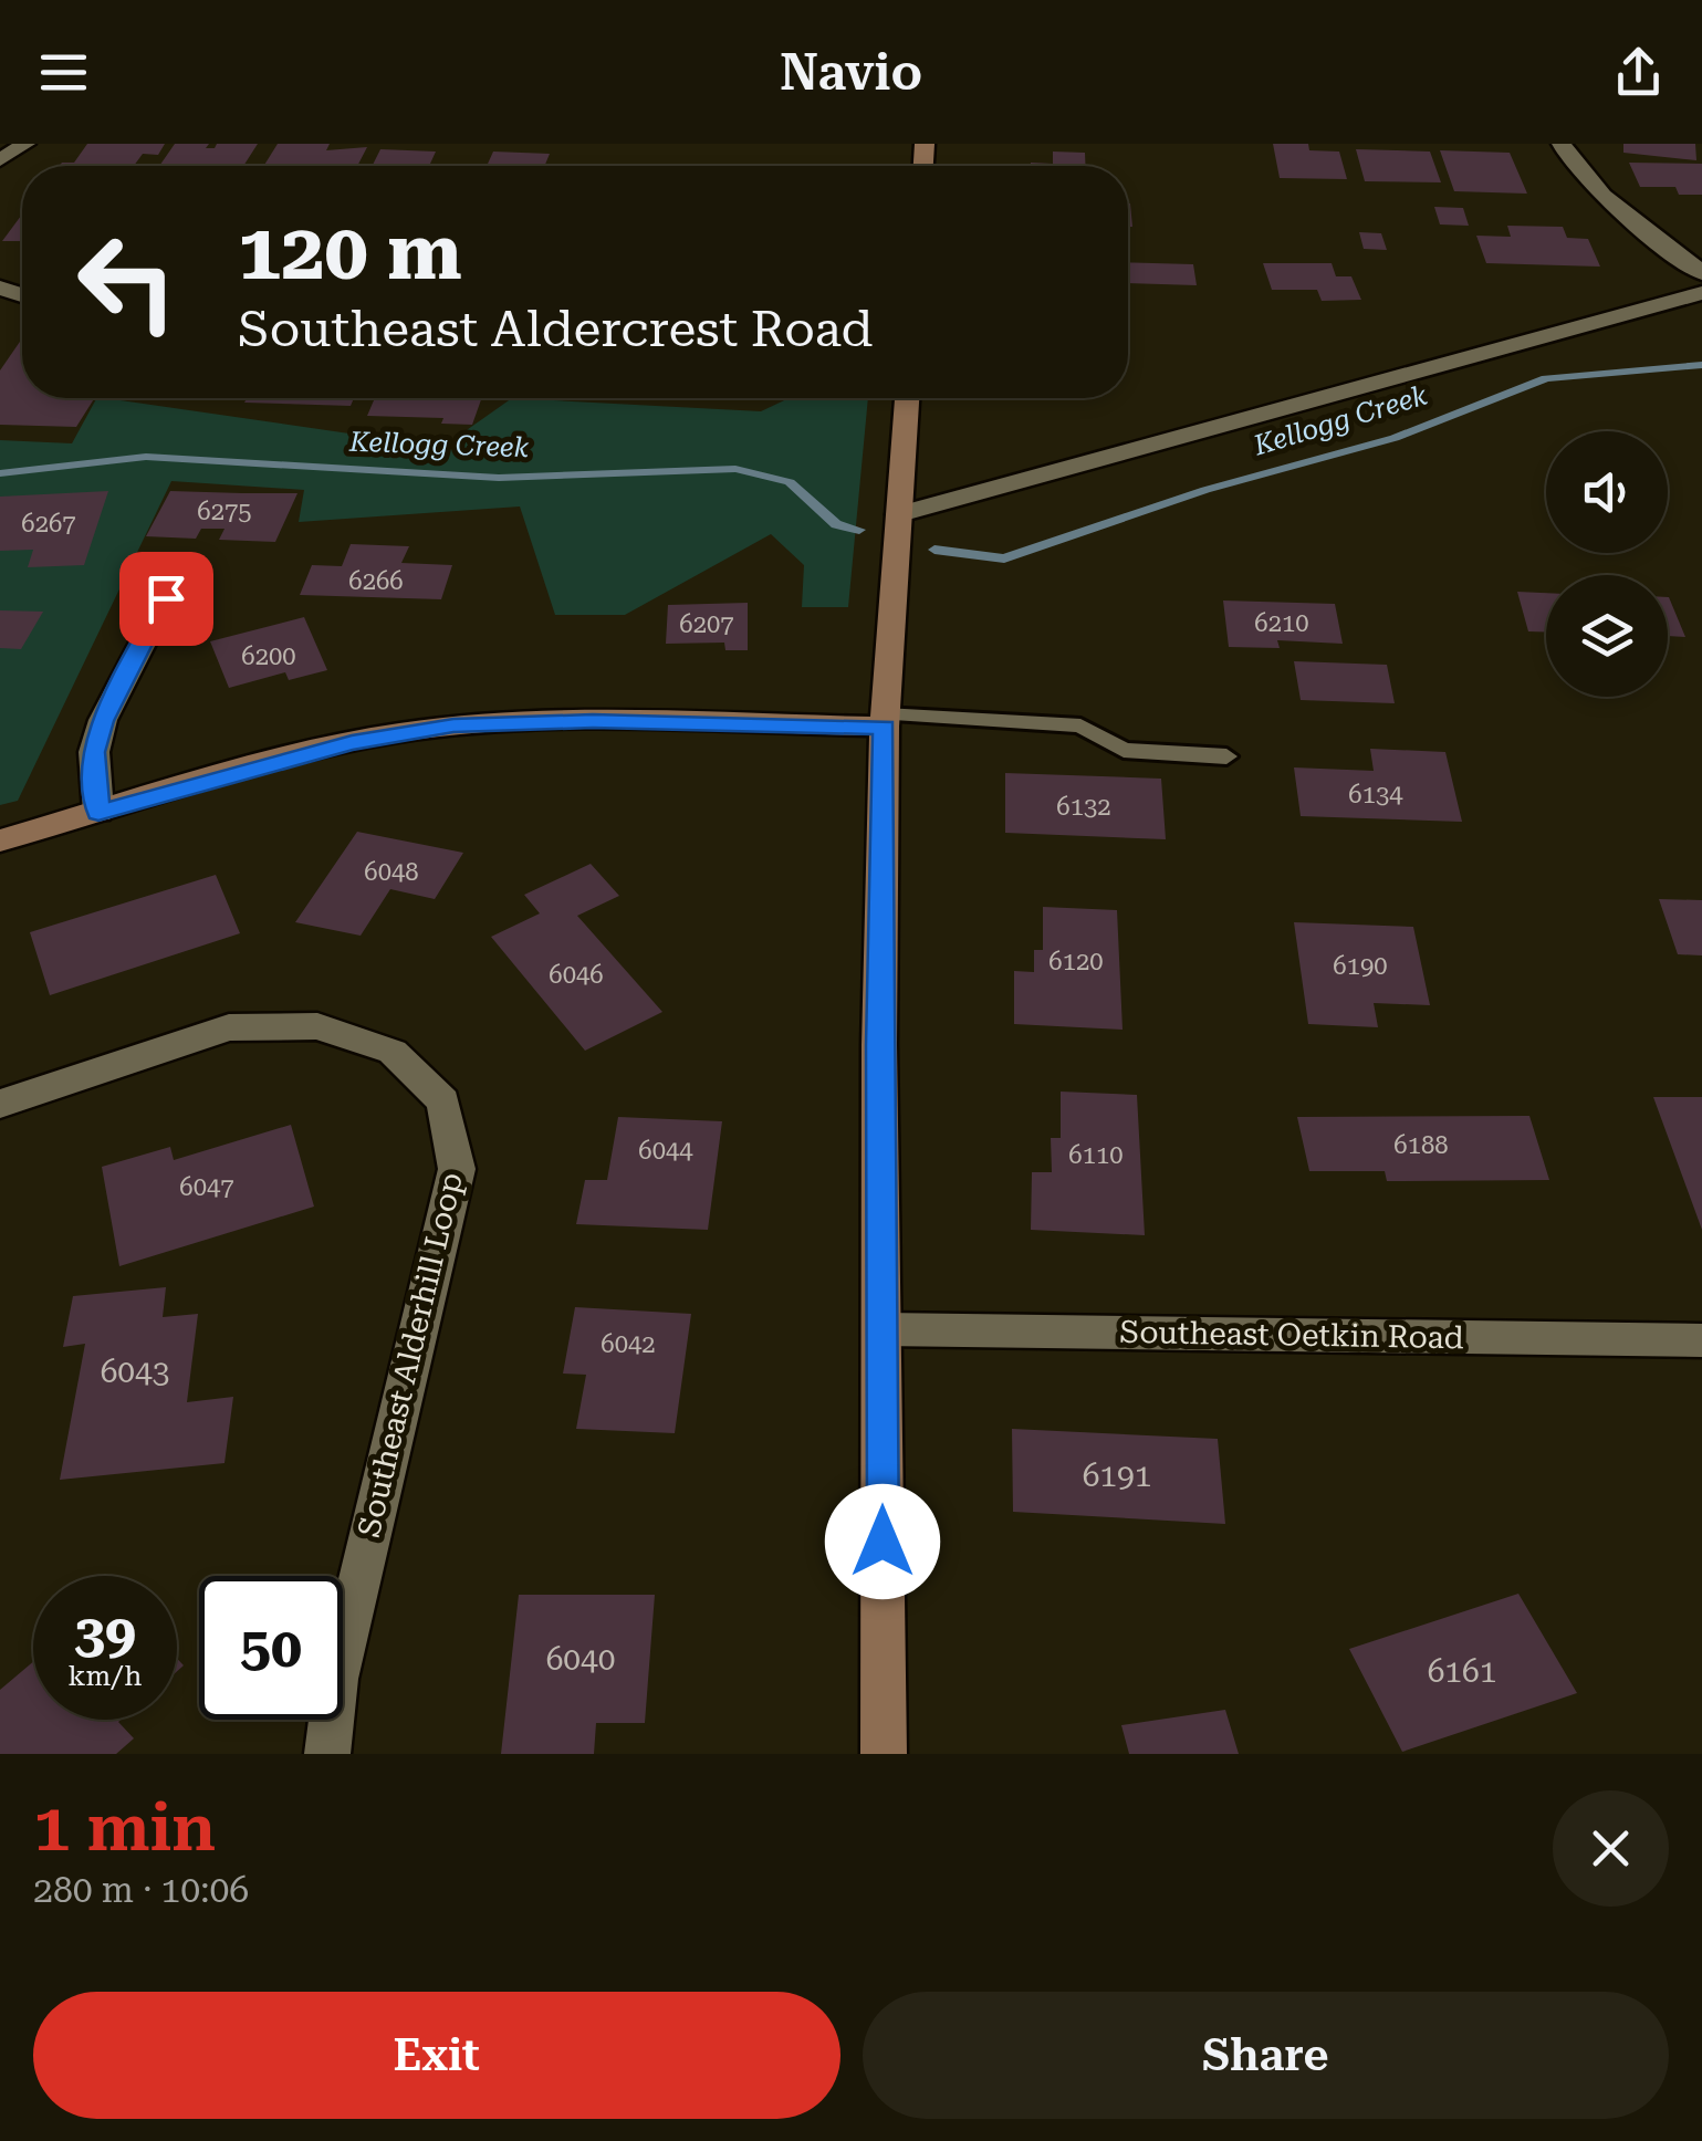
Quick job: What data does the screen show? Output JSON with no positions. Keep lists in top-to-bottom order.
{
  "streets": {
    "street": ["Southeast Oetkin Road", "Southeast Alderhill Loop"]
  },
  "water": ["Kellogg Creek"],
  "house_numbers": [
    "6275",
    "6267",
    "6266",
    "6210",
    "6207",
    "6200",
    "6134",
    "6132",
    "6048",
    "6120",
    "6190",
    "6046",
    "6188",
    "6044",
    "6110",
    "6047",
    "6042",
    "6043",
    "6191",
    "6040",
    "6161"
  ],
  "page": {
    "header": "Navio",
    "turn": ["120 m", "Southeast Aldercrest Road"],
    "speed": "39 km/h",
    "limit": "50",
    "heading": ["1 min", "280 m · 10:06"],
    "buttons": ["Exit", "Share"]
  }
}
